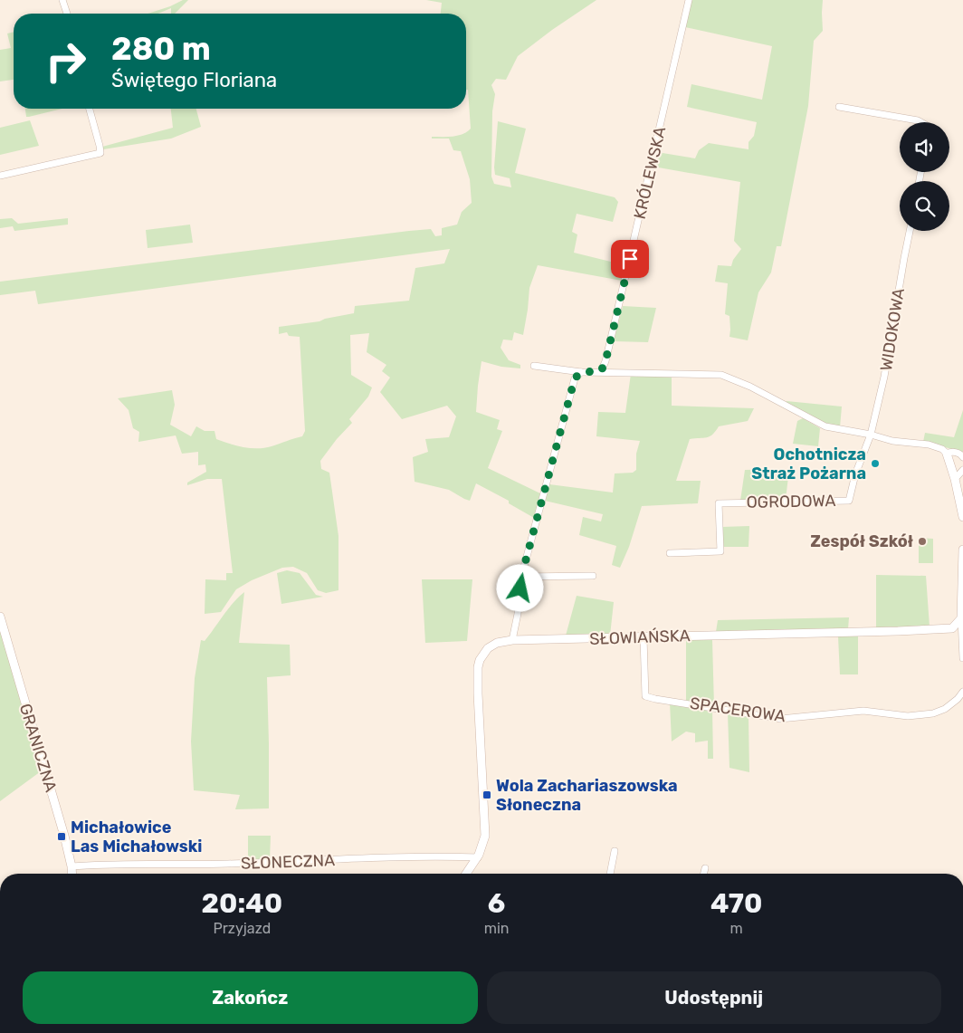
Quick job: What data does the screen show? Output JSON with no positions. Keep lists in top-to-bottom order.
{
  "streets": {
    "street": [
      "KRÓLEWSKA",
      "WIDOKOWA",
      "OGRODOWA",
      "SŁOWIAŃSKA",
      "SPACEROWA",
      "GRANICZNA",
      "SŁONECZNA"
    ]
  },
  "crossings": [
    ["WIDOKOWA", "OGRODOWA"],
    ["SŁOWIAŃSKA", "SPACEROWA"],
    ["SŁOWIAŃSKA", "SŁONECZNA"],
    ["GRANICZNA", "SŁONECZNA"]
  ],
  "places": {
    "other": ["Ochotnicza Straż Pożarna", "Zespół Szkół"],
    "transit": ["Wola Zachariaszowska Słoneczna", "Michałowice Las Michałowski"]
  },
  "page": {
    "turn": ["280 m", "Świętego Floriana"],
    "eta": [
      "20:40",
      "Przyjazd",
      "6",
      "min",
      "470",
      "m"
    ],
    "buttons": ["Zakończ", "Udostępnij"]
  }
}
